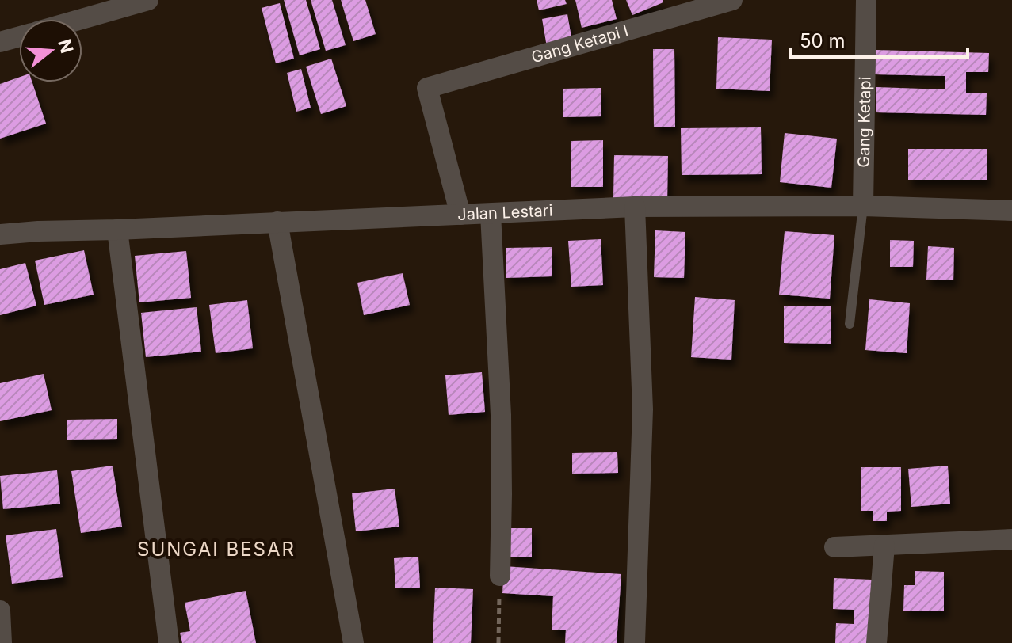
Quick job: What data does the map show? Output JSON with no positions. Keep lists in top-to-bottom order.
{
  "streets": {
    "street": ["Gang Ketapi I", "Gang Ketapi", "Jalan Lestari"]
  },
  "crossings": [
    ["Gang Ketapi I", "Jalan Lestari"],
    ["Gang Ketapi", "Jalan Lestari"]
  ],
  "districts": ["SUNGAI BESAR"],
  "scale_bar": "50 m",
  "north": "right"
}
